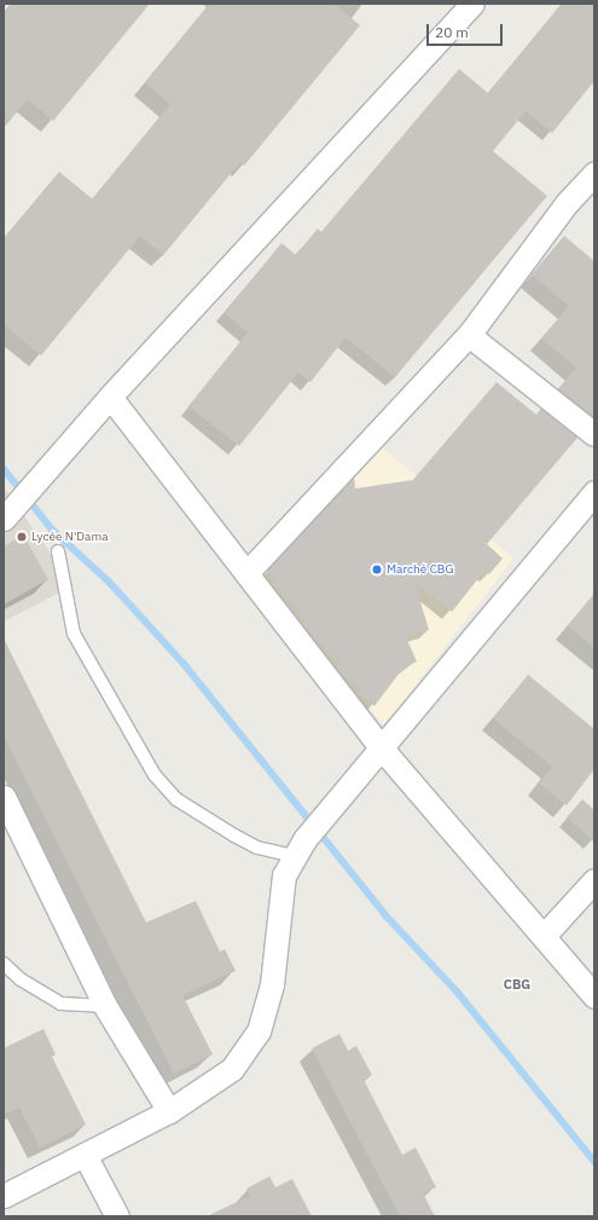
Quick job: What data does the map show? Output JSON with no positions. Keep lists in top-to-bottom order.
{
  "districts": ["CBG"],
  "places": ["Lycée N'Dama", "Marché CBG"],
  "scale_bar": "20 m"
}
